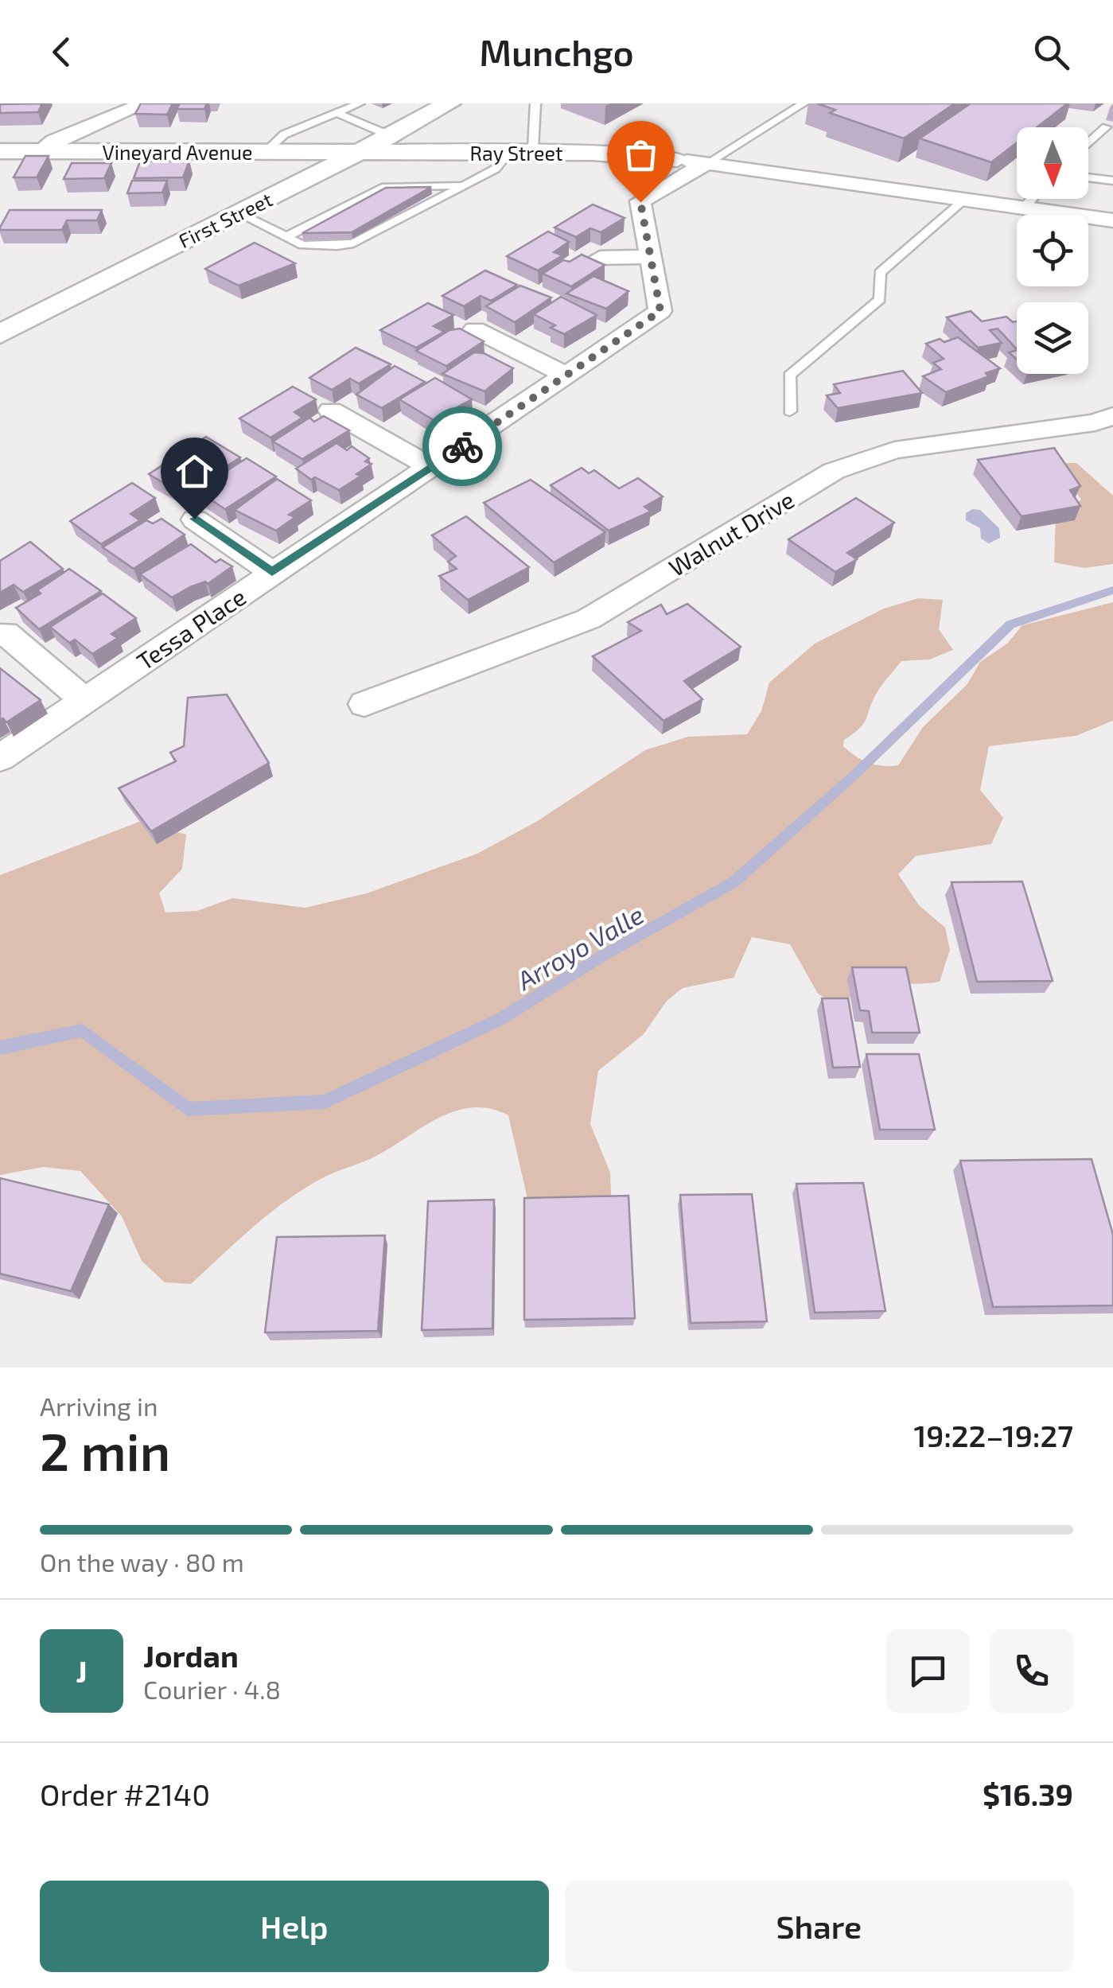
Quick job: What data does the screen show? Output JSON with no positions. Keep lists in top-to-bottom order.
{
  "streets": {
    "street": [
      "Vineyard Avenue",
      "Ray Street",
      "First Street",
      "Walnut Drive",
      "Tessa Place"
    ]
  },
  "crossings": [
    ["Vineyard Avenue", "Ray Street"],
    ["Vineyard Avenue", "First Street"],
    ["Ray Street", "First Street"]
  ],
  "water": ["Arroyo Valle"],
  "north": "bottom",
  "page": {
    "header": "Munchgo",
    "heading": ["2 min", "Arriving in", "19:22–19:27"],
    "panel": [
      "Jordan",
      "Courier · 4.8",
      "Order #2140",
      "$16.39"
    ],
    "bar": "On the way · 80 m",
    "round": "J",
    "buttons": ["Help", "Share"]
  }
}
